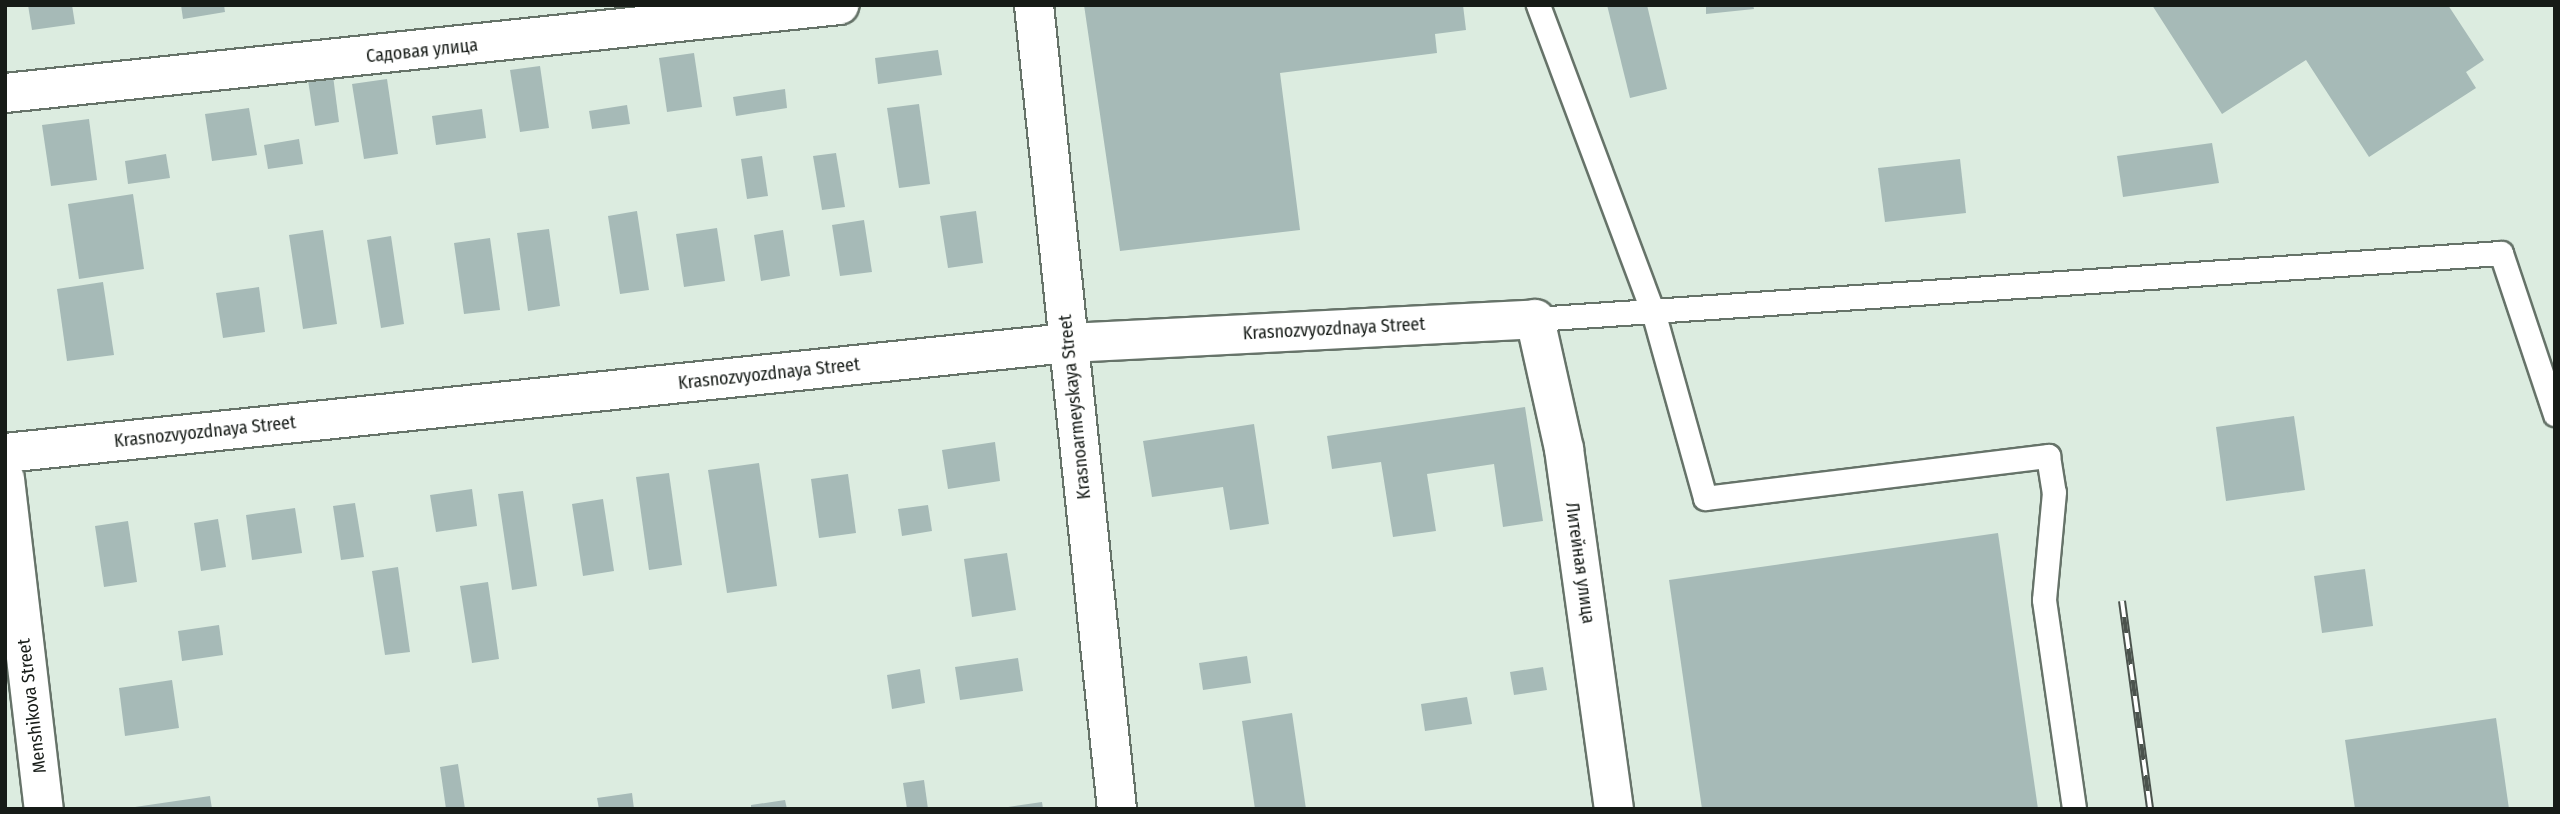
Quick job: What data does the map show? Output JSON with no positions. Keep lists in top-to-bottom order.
{
  "streets": {
    "street": [
      "Садовая улица",
      "Krasnozvyozdnaya Street",
      "Krasnoarmeyskaya Street",
      "Литейная улица",
      "Menshikova Street"
    ]
  },
  "crossings": [
    ["Krasnozvyozdnaya Street", "Krasnoarmeyskaya Street"],
    ["Krasnozvyozdnaya Street", "Литейная улица"]
  ]
}
